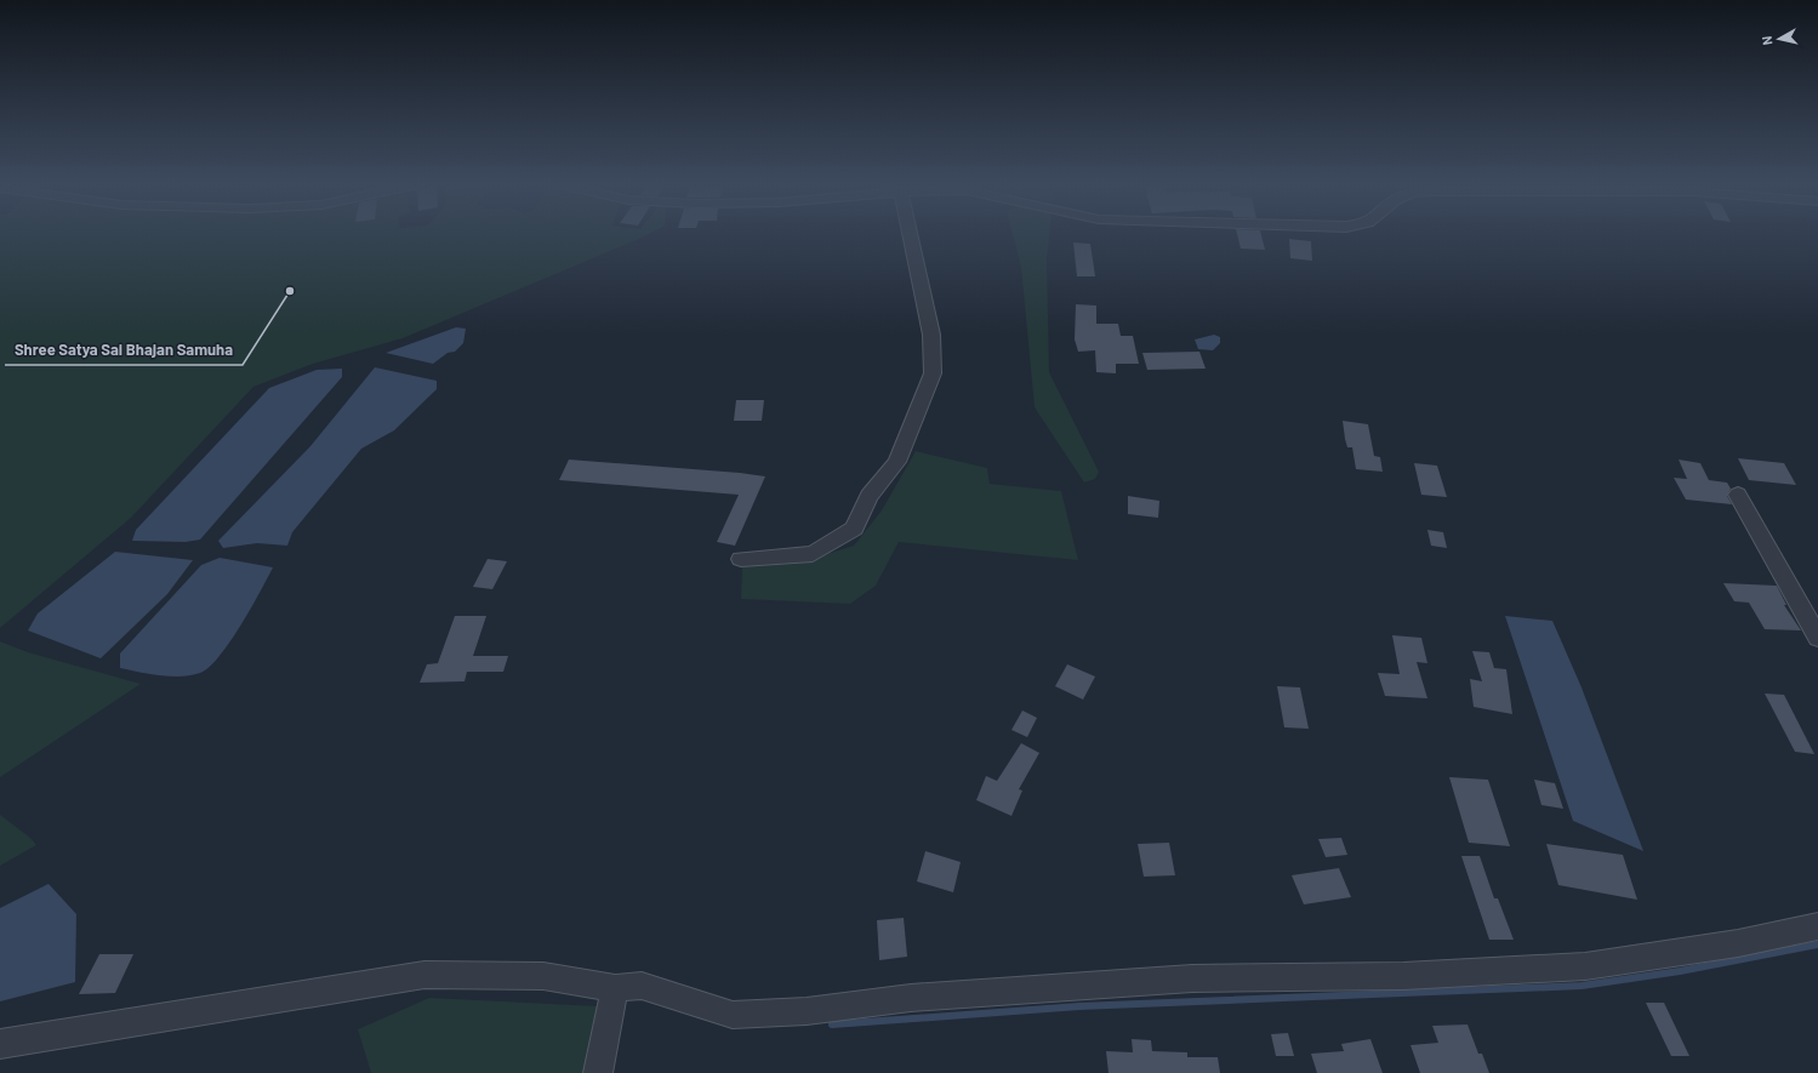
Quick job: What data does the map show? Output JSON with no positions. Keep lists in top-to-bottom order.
{
  "places": ["Shree Satya Sai Bhajan Samuha"],
  "north": "left"
}
